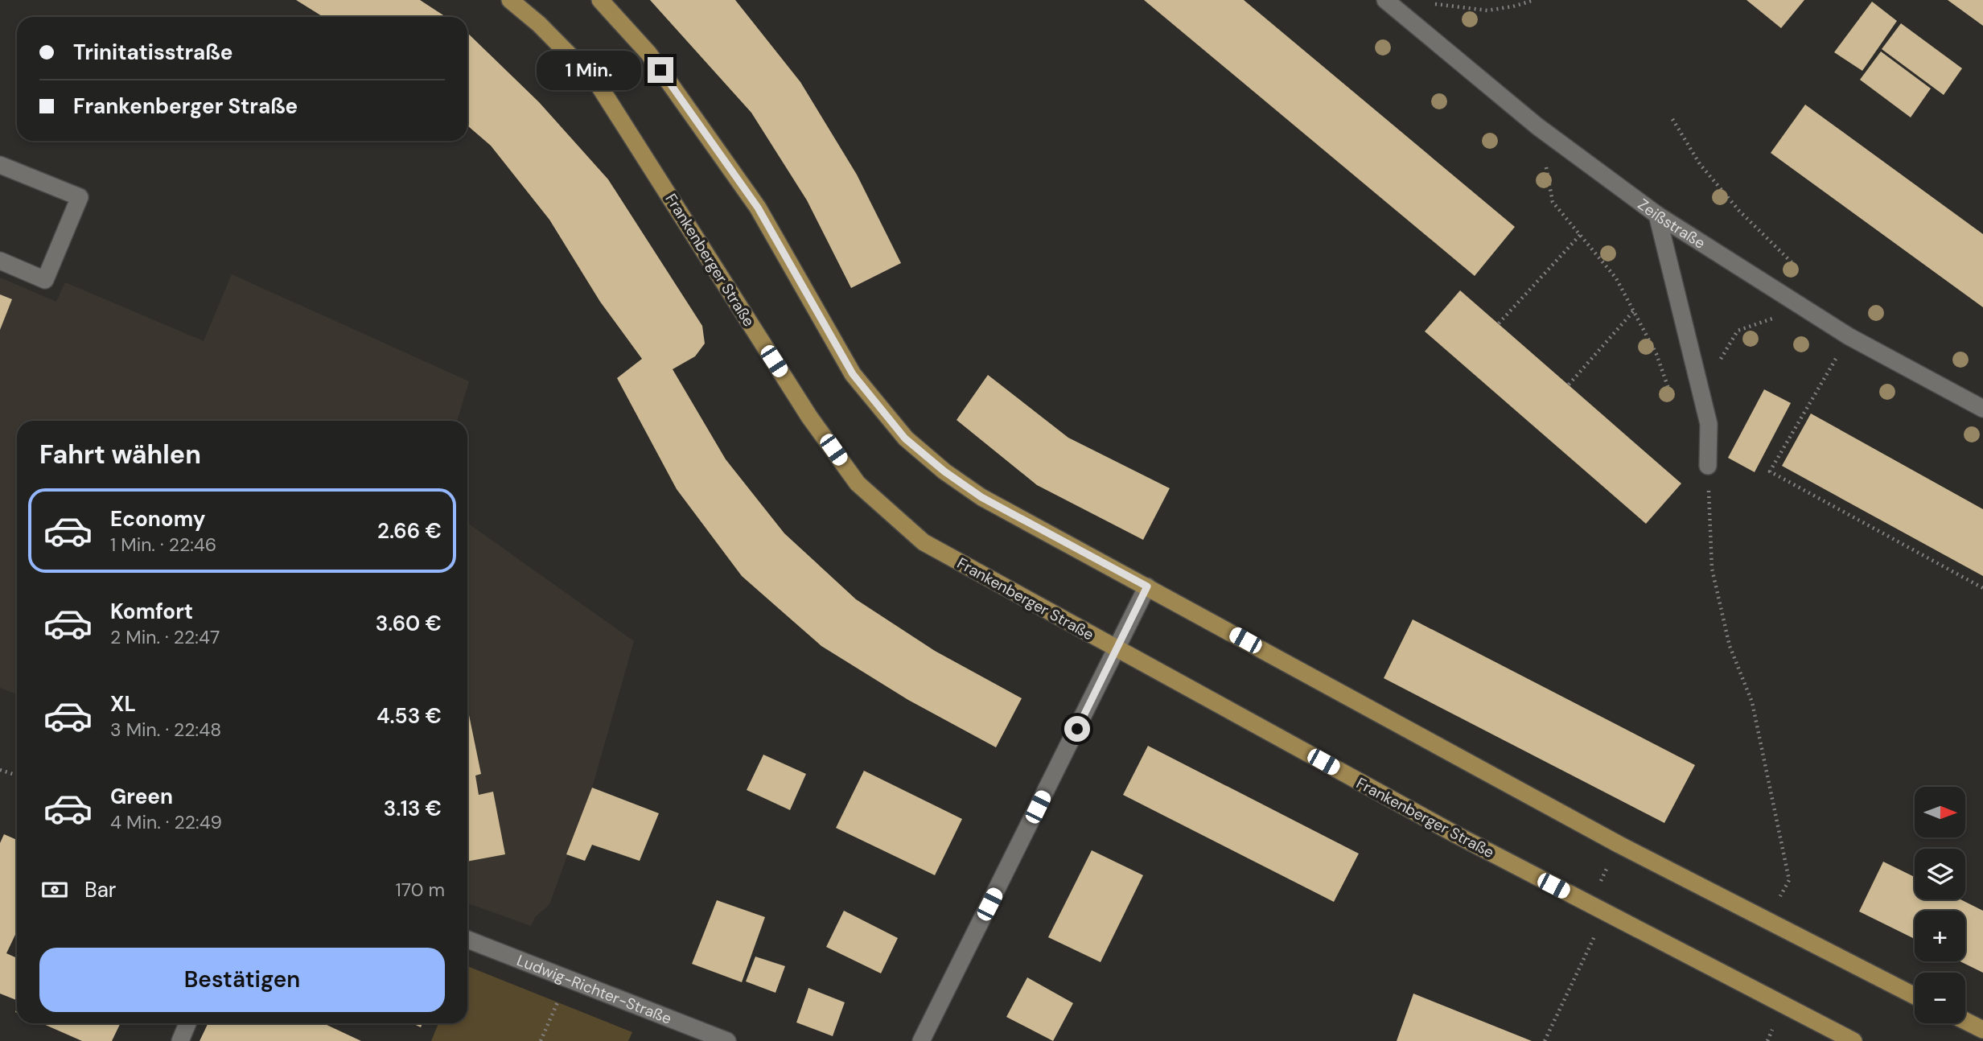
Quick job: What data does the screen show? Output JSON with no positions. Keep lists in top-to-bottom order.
{
  "streets": {
    "main road": ["Frankenberger Straße"],
    "street": ["Zeißstraße", "Ludwig-Richter-Straße"]
  },
  "north": "right",
  "page": {
    "banner": ["Trinitatisstraße", "Frankenberger Straße"],
    "bubble": "1 Min.",
    "heading": "Fahrt wählen",
    "list": [
      {
        "name": "Economy",
        "note": "1 Min. · 22:46",
        "value": "2.66 €"
      },
      {
        "name": "Komfort",
        "note": "2 Min. · 22:47",
        "value": "3.60 €"
      },
      {
        "name": "XL",
        "note": "3 Min. · 22:48",
        "value": "4.53 €"
      },
      {
        "name": "Green",
        "note": "4 Min. · 22:49",
        "value": "3.13 €"
      }
    ],
    "map_buttons": ["+", "−"],
    "pay": ["Bar", "170 m"],
    "buttons": "Bestätigen"
  }
}
